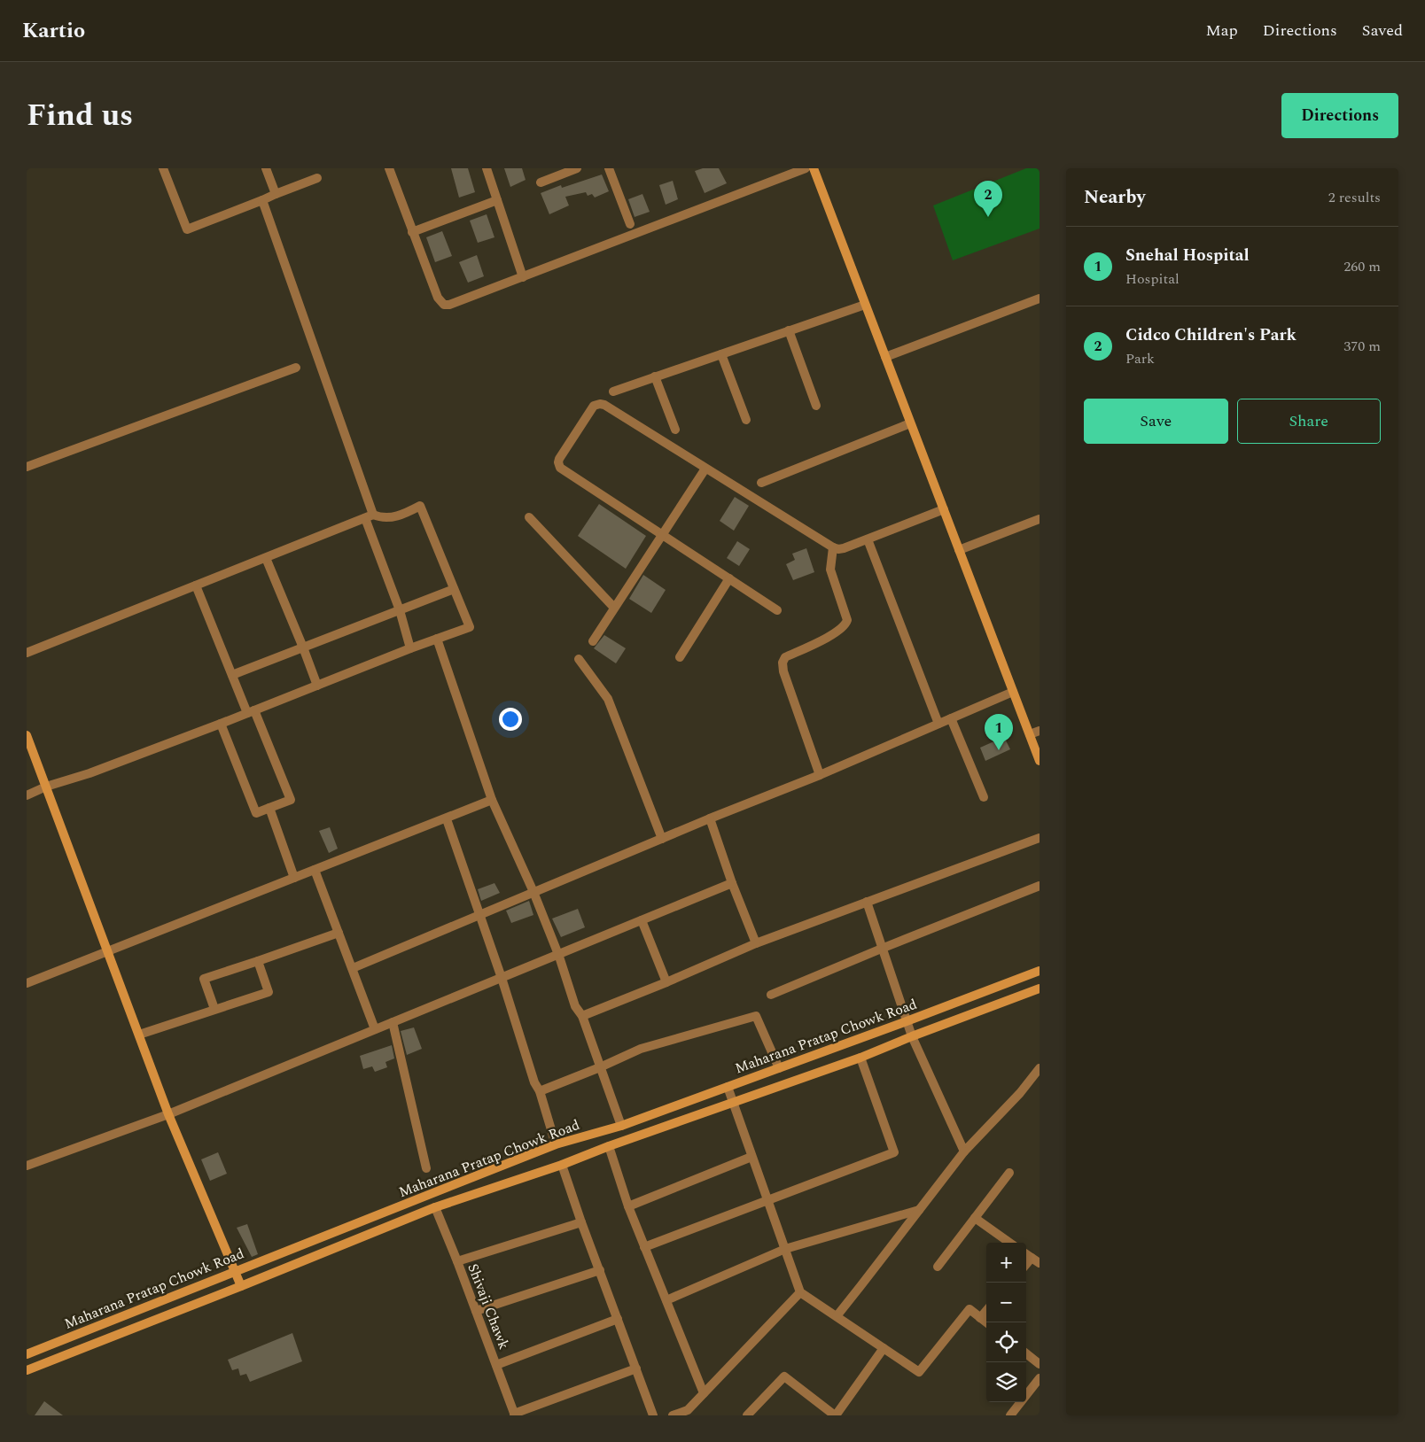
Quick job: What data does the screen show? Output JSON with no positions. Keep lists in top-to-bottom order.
{
  "streets": {
    "main road": ["Maharana Pratap Chowk Road"],
    "street": ["Shivaji Chawk"]
  },
  "crossings": [
    ["Maharana Pratap Chowk Road", "Shivaji Chawk"]
  ],
  "page": {
    "header": "Kartio",
    "nav": ["Map", "Directions", "Saved"],
    "title": "Find us",
    "buttons": [
      "Directions",
      ["Save", "Share"]
    ],
    "heading": ["Nearby", "2 results"],
    "pins": ["2", "1"],
    "list": [
      {
        "mark": "1",
        "name": "Snehal Hospital",
        "note": "Hospital",
        "value": "260 m"
      },
      {
        "mark": "2",
        "name": "Cidco Children's Park",
        "note": "Park",
        "value": "370 m"
      }
    ],
    "map_buttons": ["+", "−"]
  }
}
